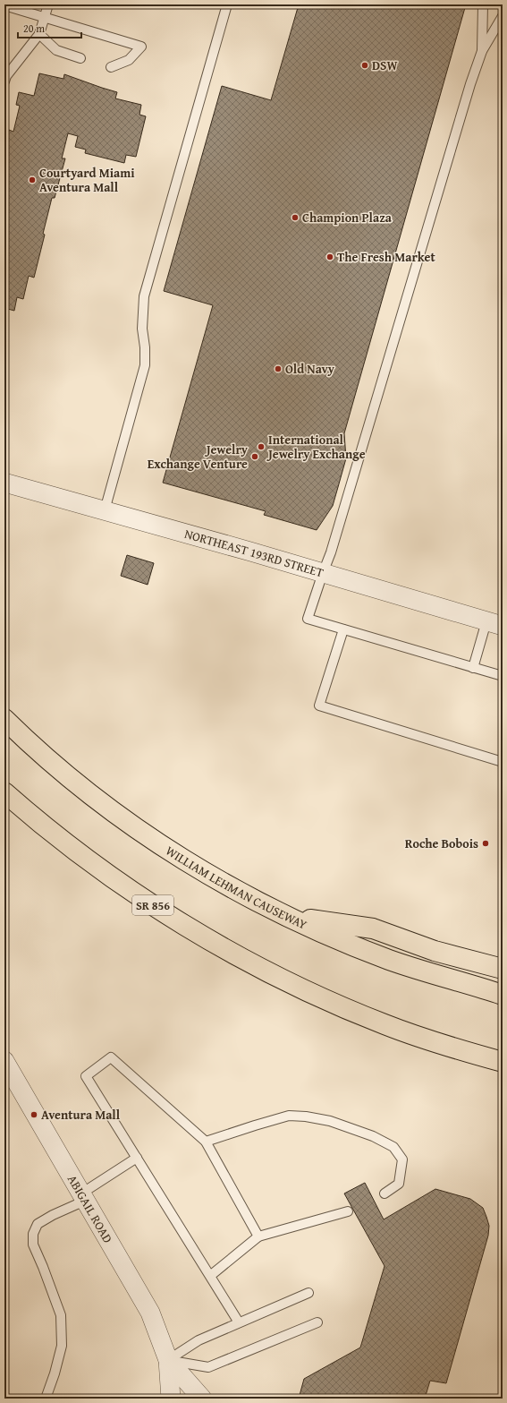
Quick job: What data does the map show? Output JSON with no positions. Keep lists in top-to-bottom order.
{
  "streets": {
    "highway": ["WILLIAM LEHMAN CAUSEWAY", "SR 856"],
    "street": ["NORTHEAST 193RD STREET", "ABIGAIL ROAD"]
  },
  "places": [
    "DSW",
    "Courtyard Miami Aventura Mall",
    "Champion Plaza",
    "The Fresh Market",
    "Old Navy",
    "International Jewelry Exchange",
    "Jewelry Exchange Venture",
    "Roche Bobois",
    "Aventura Mall"
  ],
  "scale_bar": "20 m"
}
